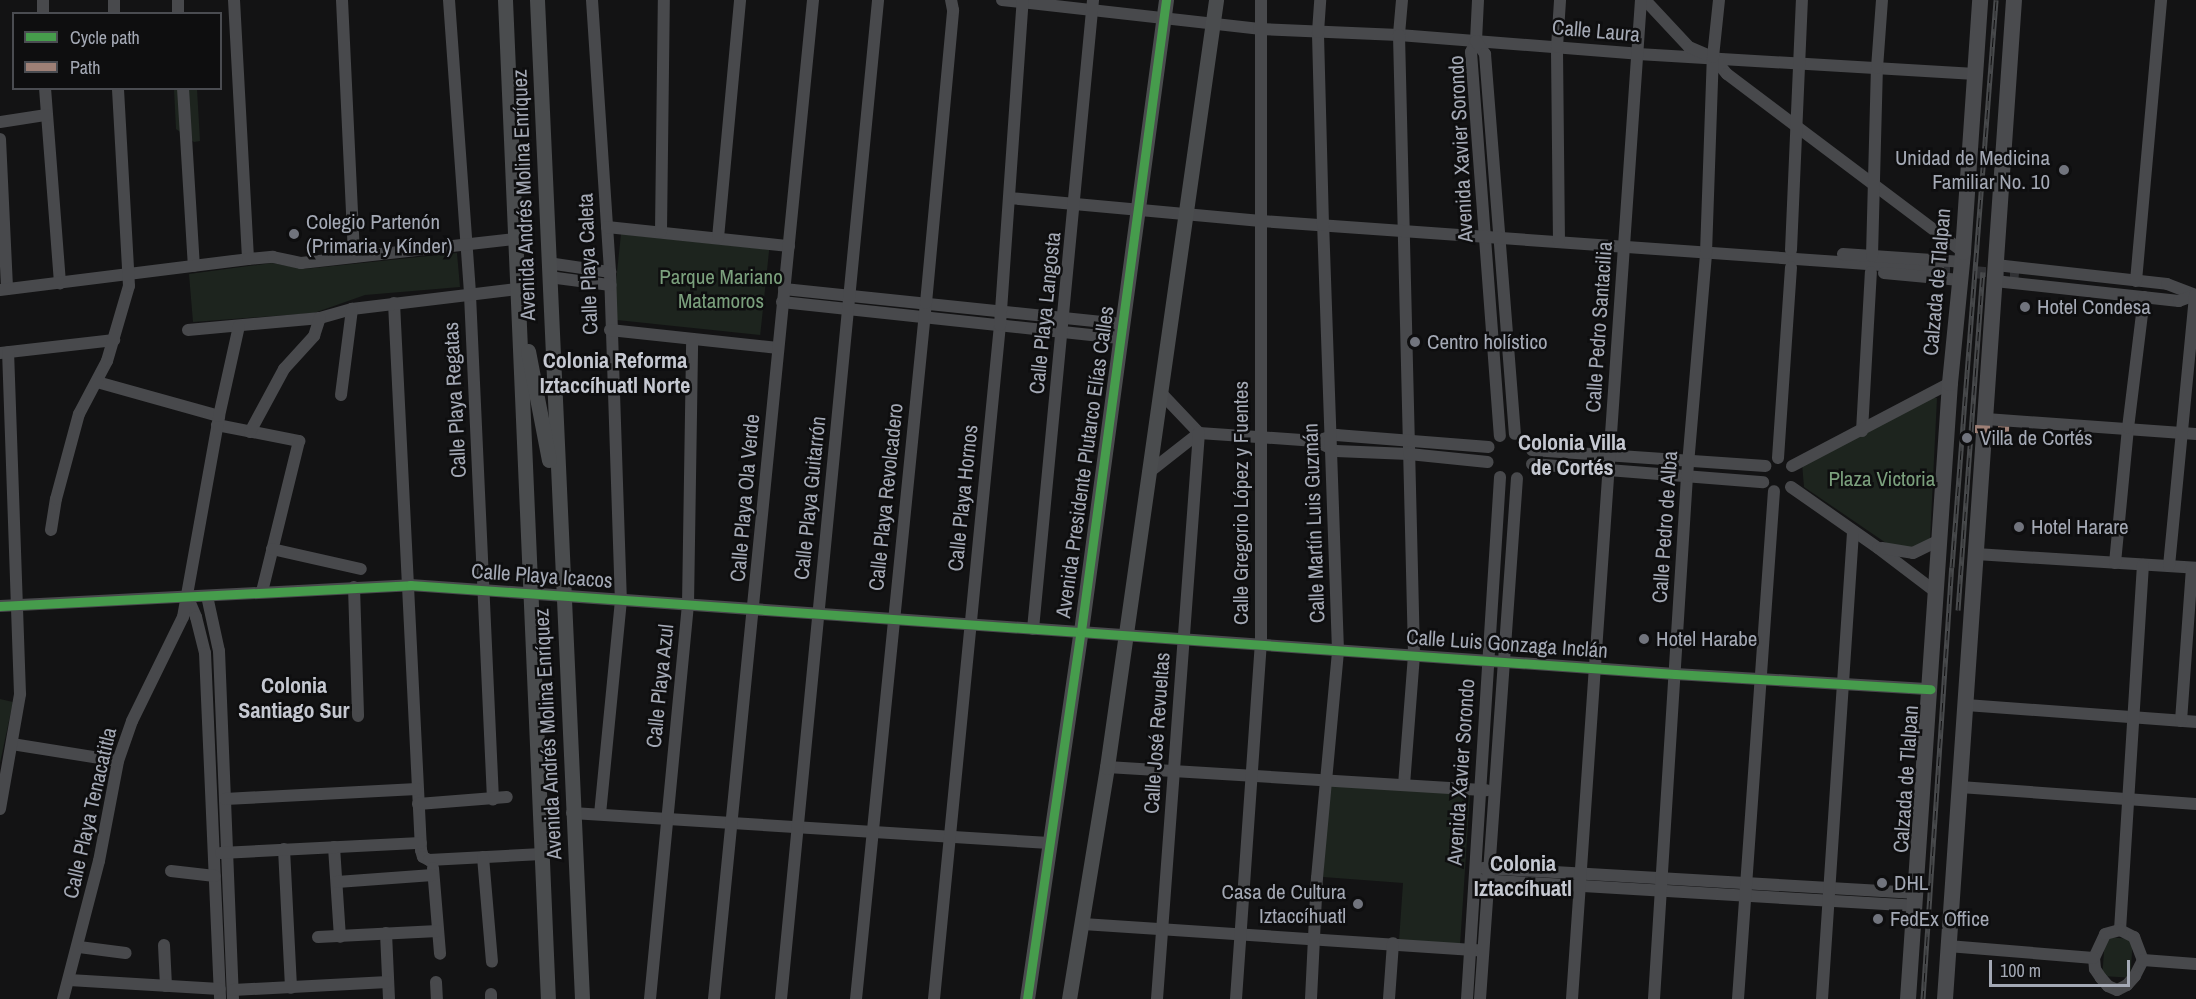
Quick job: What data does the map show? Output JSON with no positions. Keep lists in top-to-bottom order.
{
  "streets": {
    "highway": ["Calzada de Tlalpan"],
    "main road": ["Avenida Andrés Molina Enríquez", "Avenida Presidente Plutarco Elías Calles"],
    "street": [
      "Calle Laura",
      "Avenida Xavier Sorondo",
      "Calle Playa Caleta",
      "Calle Playa Langosta",
      "Calle Pedro Santacilia",
      "Calle Playa Regatas",
      "Calle Playa Revolcadero",
      "Calle Playa Ola Verde",
      "Calle Playa Guitarrón",
      "Calle Playa Hornos",
      "Calle Gregorio López y Fuentes",
      "Calle Martín Luis Guzmán",
      "Calle Pedro de Alba",
      "Calle Playa Icacos",
      "Calle Luis Gonzaga Inclán",
      "Calle Playa Azul",
      "Calle José Revueltas",
      "Calle Playa Tenacatitla"
    ]
  },
  "crossings": [
    ["Calle Laura", "Avenida Xavier Sorondo"],
    ["Calle Laura", "Calzada de Tlalpan"],
    ["Calle Laura", "Calle Playa Langosta"],
    ["Calle Laura", "Calle Pedro Santacilia"],
    ["Calle Laura", "Avenida Presidente Plutarco Elías Calles"],
    ["Calle Laura", "Calle Playa Hornos"],
    ["Calle Laura", "Calle Gregorio López y Fuentes"],
    ["Calle Laura", "Calle Martín Luis Guzmán"],
    ["Calle Laura", "Calle Pedro de Alba"],
    ["Avenida Xavier Sorondo", "Calle Luis Gonzaga Inclán"],
    ["Avenida Andrés Molina Enríquez", "Calle Playa Icacos"],
    ["Calle Playa Caleta", "Calle Playa Icacos"],
    ["Calzada de Tlalpan", "Calle Luis Gonzaga Inclán"],
    ["Calle Playa Langosta", "Calle Playa Icacos"],
    ["Calle Pedro Santacilia", "Calle Luis Gonzaga Inclán"],
    ["Calle Playa Regatas", "Calle Playa Icacos"],
    ["Avenida Presidente Plutarco Elías Calles", "Calle Playa Icacos"],
    ["Avenida Presidente Plutarco Elías Calles", "Calle Luis Gonzaga Inclán"],
    ["Calle Playa Revolcadero", "Calle Playa Icacos"],
    ["Calle Playa Ola Verde", "Calle Playa Icacos"],
    ["Calle Playa Guitarrón", "Calle Playa Icacos"],
    ["Calle Playa Hornos", "Calle Playa Icacos"],
    ["Calle Gregorio López y Fuentes", "Calle Luis Gonzaga Inclán"],
    ["Calle Martín Luis Guzmán", "Calle Luis Gonzaga Inclán"],
    ["Calle Pedro de Alba", "Calle Luis Gonzaga Inclán"],
    ["Calle Playa Icacos", "Calle Luis Gonzaga Inclán"],
    ["Calle Playa Icacos", "Calle Playa Azul"],
    ["Calle Playa Icacos", "Calle Playa Tenacatitla"],
    ["Calle Luis Gonzaga Inclán", "Calle José Revueltas"]
  ],
  "districts": [
    "Colonia Reforma Iztaccíhuatl Norte",
    "Colonia Villa de Cortés",
    "Colonia Santiago Sur",
    "Colonia Iztaccíhuatl"
  ],
  "parks": ["Parque Mariano Matamoros", "Plaza Victoria"],
  "places": [
    "Unidad de Medicina Familiar No. 10",
    "Colegio Partenón (Primaria y Kínder)",
    "Hotel Condesa",
    "Centro holístico",
    "Villa de Cortés",
    "Hotel Harare",
    "Hotel Harabe",
    "DHL",
    "Casa de Cultura Iztaccíhuatl",
    "FedEx Office"
  ],
  "legend": ["Cycle path", "Path"],
  "scale_bar": "100 m"
}
